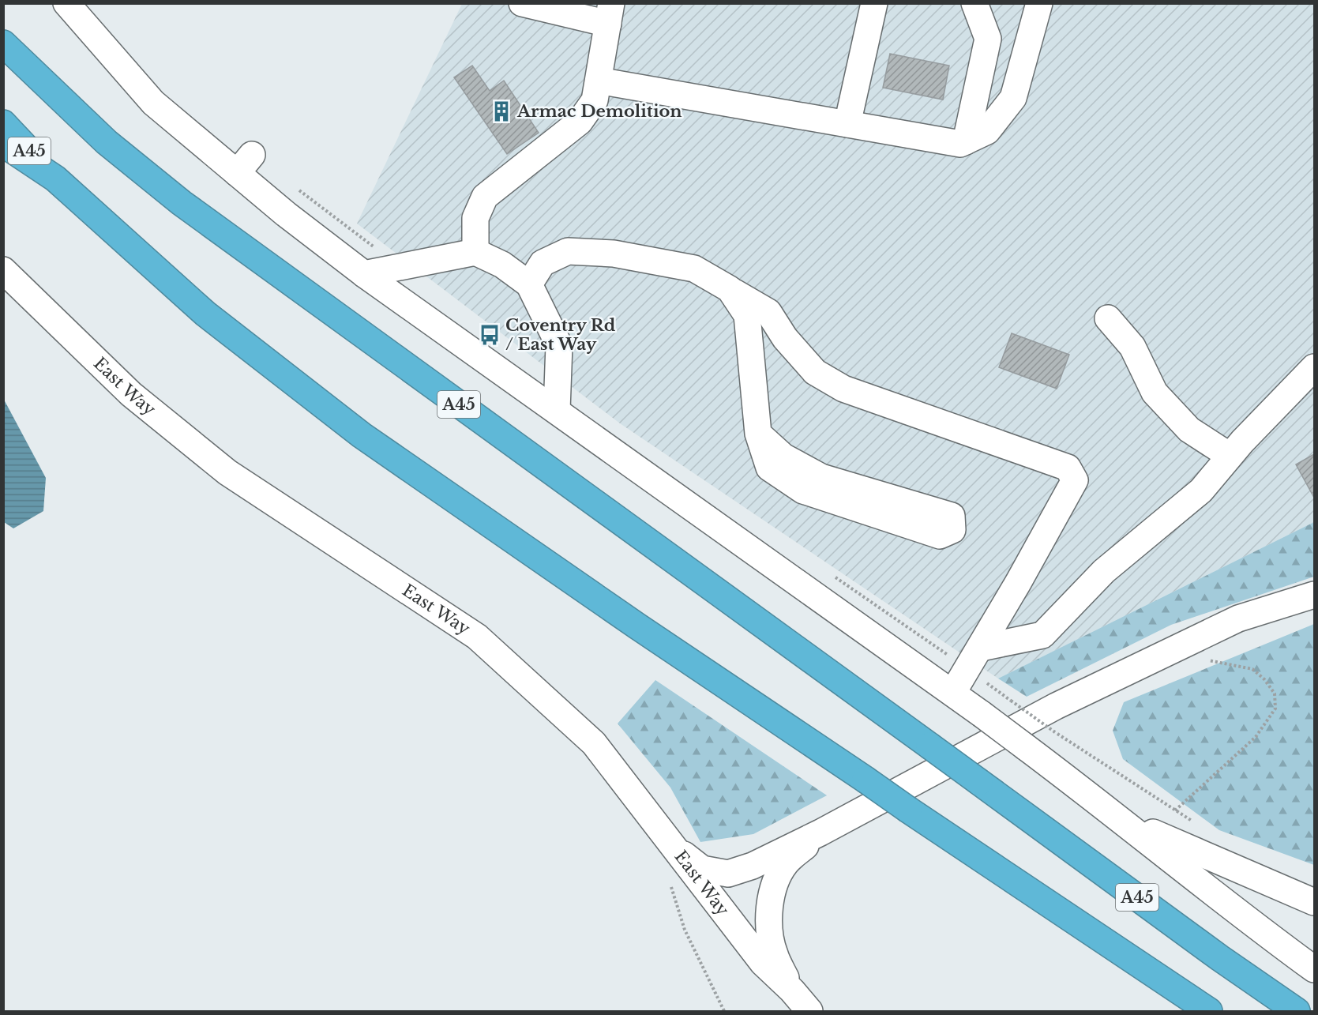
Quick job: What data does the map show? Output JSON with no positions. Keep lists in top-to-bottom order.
{
  "streets": {
    "highway": ["A45"],
    "street": ["East Way"]
  },
  "places": {
    "building": ["Armac Demolition"],
    "bus stop": ["Coventry Rd / East Way"]
  }
}
